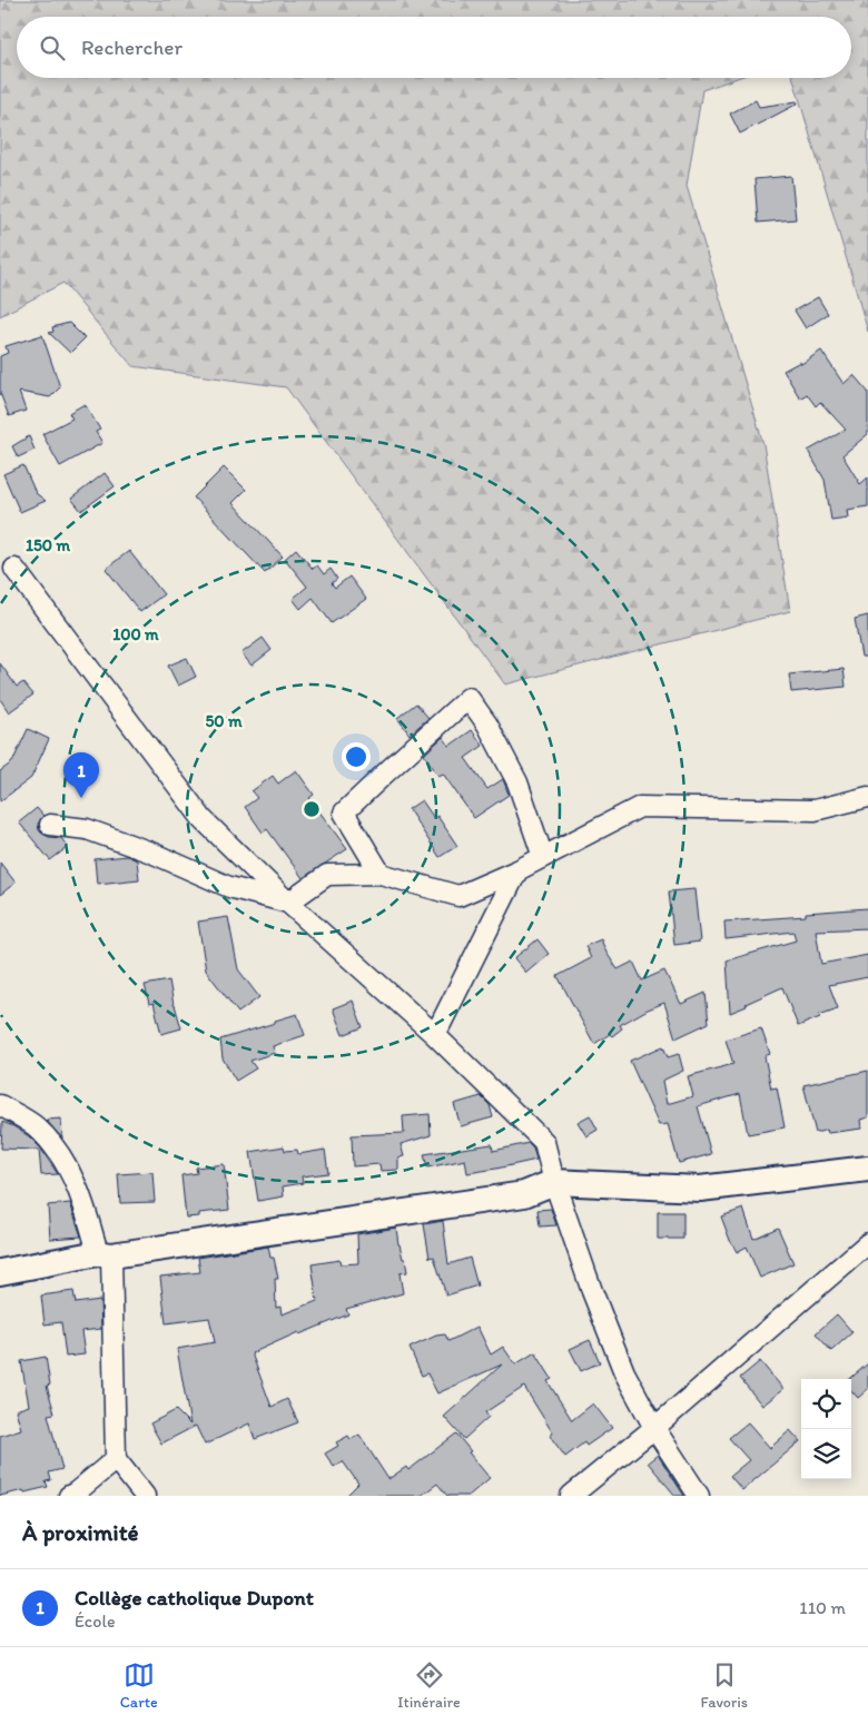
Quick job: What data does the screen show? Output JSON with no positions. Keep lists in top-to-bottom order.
{
  "page": {
    "search": "Rechercher",
    "pins": "1",
    "heading": "À proximité",
    "list": [
      {
        "mark": "1",
        "name": "Collège catholique Dupont",
        "note": "École",
        "value": "110 m"
      }
    ],
    "nav": ["Carte", "Itinéraire", "Favoris"]
  },
  "rings": ["150 m", "100 m", "50 m"]
}
